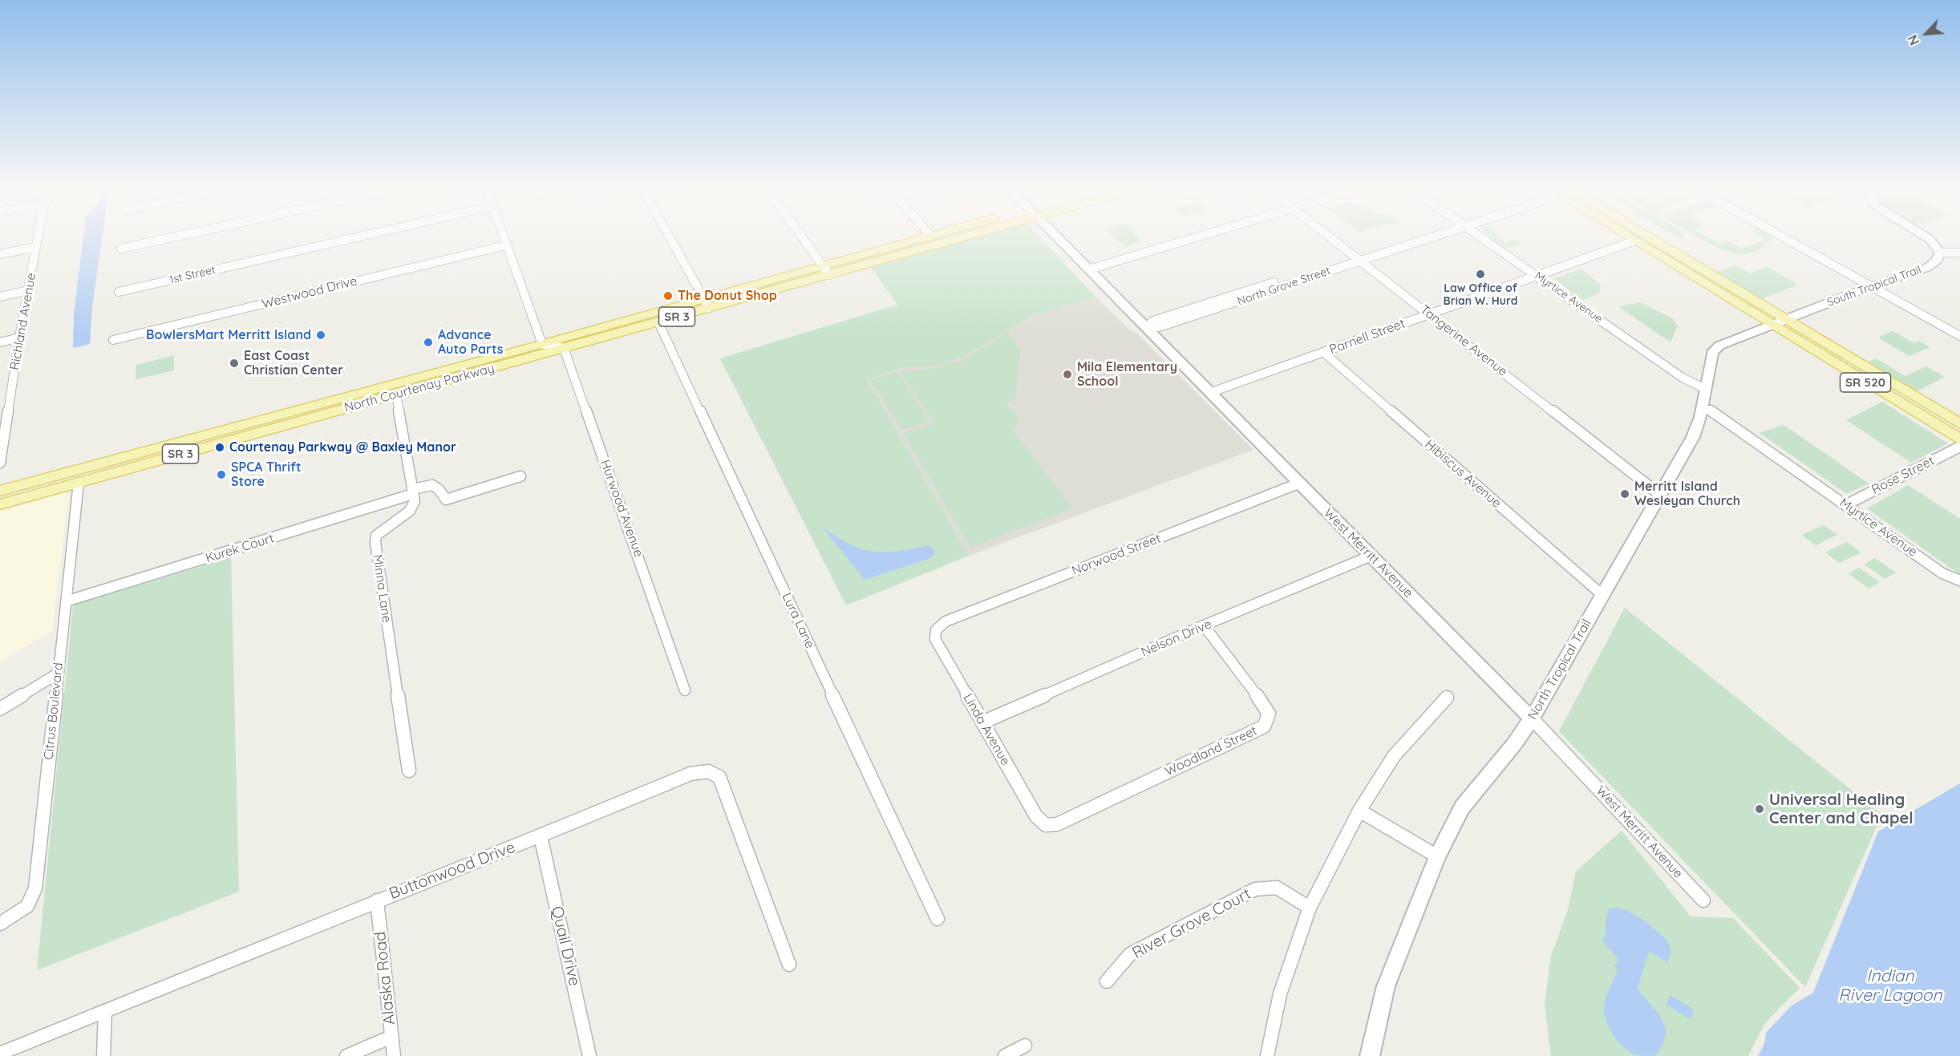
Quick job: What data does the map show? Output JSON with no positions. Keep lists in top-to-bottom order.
{
  "streets": {
    "main road": ["SR 3", "SR 520", "North Courtenay Parkway"],
    "street": [
      "1st Street",
      "North Grove Street",
      "South Tropical Trail",
      "Westwood Drive",
      "Myrtice Avenue",
      "Richland Avenue",
      "Parnell Street",
      "Tangerine Avenue",
      "Hibiscus Avenue",
      "Rose Street",
      "Hurwood Avenue",
      "Kurek Court",
      "West Merritt Avenue",
      "Norwood Street",
      "Minna Lane",
      "Lura Lane",
      "Nelson Drive",
      "North Tropical Trail",
      "Citrus Boulevard",
      "Linda Avenue",
      "Woodland Street",
      "Buttonwood Drive",
      "River Grove Court",
      "Quail Drive",
      "Alaska Road"
    ]
  },
  "crossings": [
    ["North Grove Street", "Tangerine Avenue"],
    ["North Grove Street", "West Merritt Avenue"],
    ["South Tropical Trail", "SR 520"],
    ["South Tropical Trail", "North Tropical Trail"],
    ["Myrtice Avenue", "Parnell Street"],
    ["Myrtice Avenue", "Rose Street"],
    ["Myrtice Avenue", "North Tropical Trail"],
    ["Parnell Street", "Tangerine Avenue"],
    ["Parnell Street", "SR 520"],
    ["Parnell Street", "Hibiscus Avenue"],
    ["Parnell Street", "West Merritt Avenue"],
    ["Tangerine Avenue", "North Tropical Trail"],
    ["SR 520", "North Tropical Trail"],
    ["North Courtenay Parkway", "Hurwood Avenue"],
    ["North Courtenay Parkway", "Lura Lane"],
    ["North Courtenay Parkway", "Citrus Boulevard"],
    ["Hibiscus Avenue", "North Tropical Trail"],
    ["Kurek Court", "Minna Lane"],
    ["Kurek Court", "Citrus Boulevard"],
    ["West Merritt Avenue", "Norwood Street"],
    ["West Merritt Avenue", "Nelson Drive"],
    ["West Merritt Avenue", "North Tropical Trail"],
    ["Norwood Street", "Linda Avenue"],
    ["Nelson Drive", "Linda Avenue"],
    ["Nelson Drive", "Woodland Street"],
    ["Linda Avenue", "Woodland Street"],
    ["Buttonwood Drive", "Quail Drive"],
    ["Buttonwood Drive", "Alaska Road"]
  ],
  "water": ["Indian River Lagoon"],
  "places": [
    "Law Office of Brian W. Hurd",
    "The Donut Shop",
    "BowlersMart Merritt Island",
    "Advance Auto Parts",
    "East Coast Christian Center",
    "Mila Elementary School",
    "Courtenay Parkway @ Baxley Manor",
    "SPCA Thrift Store",
    "Merritt Island Wesleyan Church",
    "Universal Healing Center and Chapel"
  ],
  "north": "bottom left"
}
